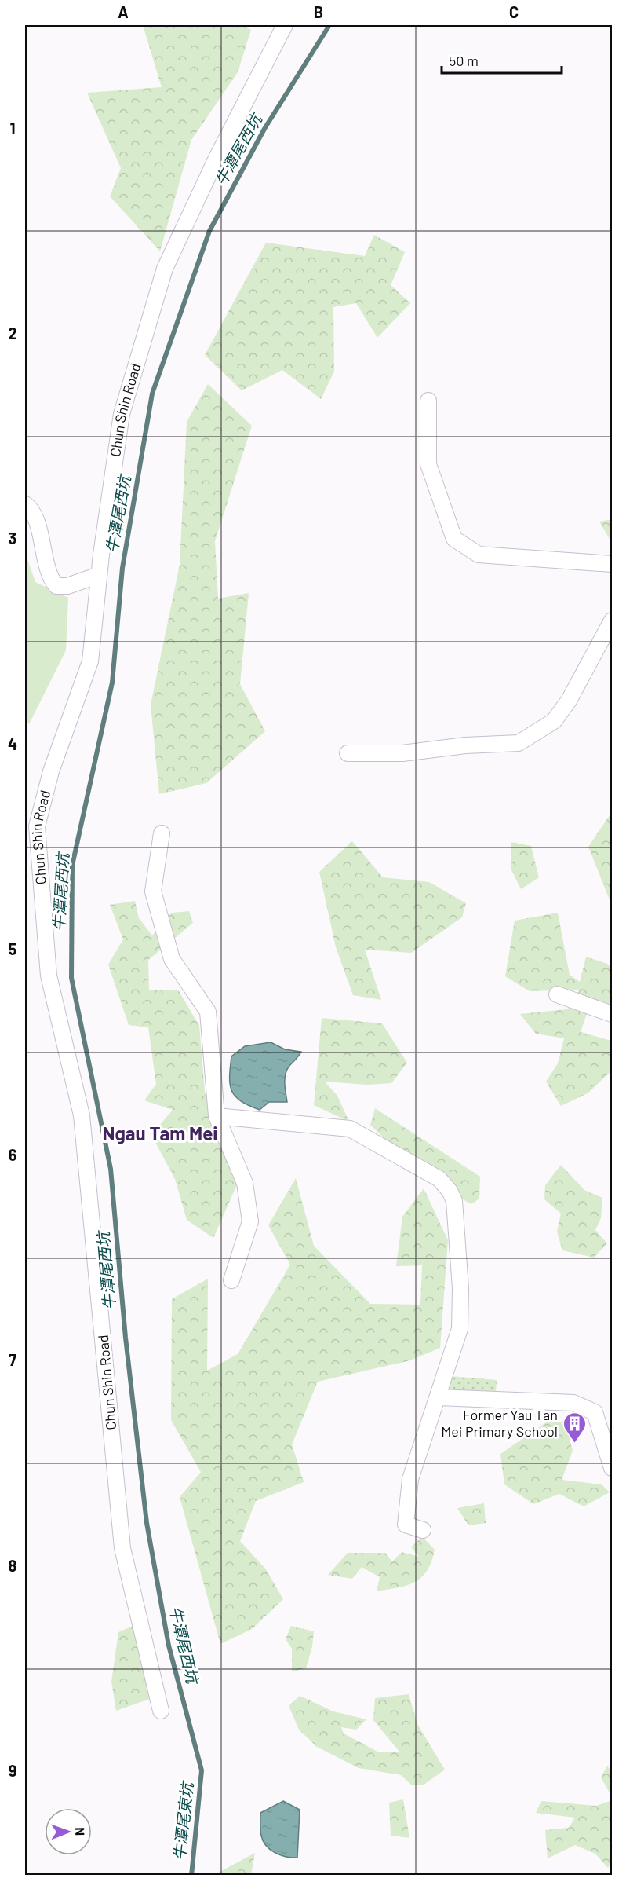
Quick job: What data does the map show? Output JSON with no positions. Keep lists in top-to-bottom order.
{
  "streets": {
    "street": ["Chun Shin Road"]
  },
  "districts": ["Ngau Tam Mei"],
  "water": ["牛潭尾西坑", "牛潭尾東坑"],
  "places": {
    "building": ["Former Yau Tan Mei Primary School"]
  },
  "scale_bar": "50 m",
  "north": "right",
  "grid": {
    "columns": ["A", "B", "C"],
    "rows": [
      "1",
      "2",
      "3",
      "4",
      "5",
      "6",
      "7",
      "8",
      "9"
    ]
  }
}
